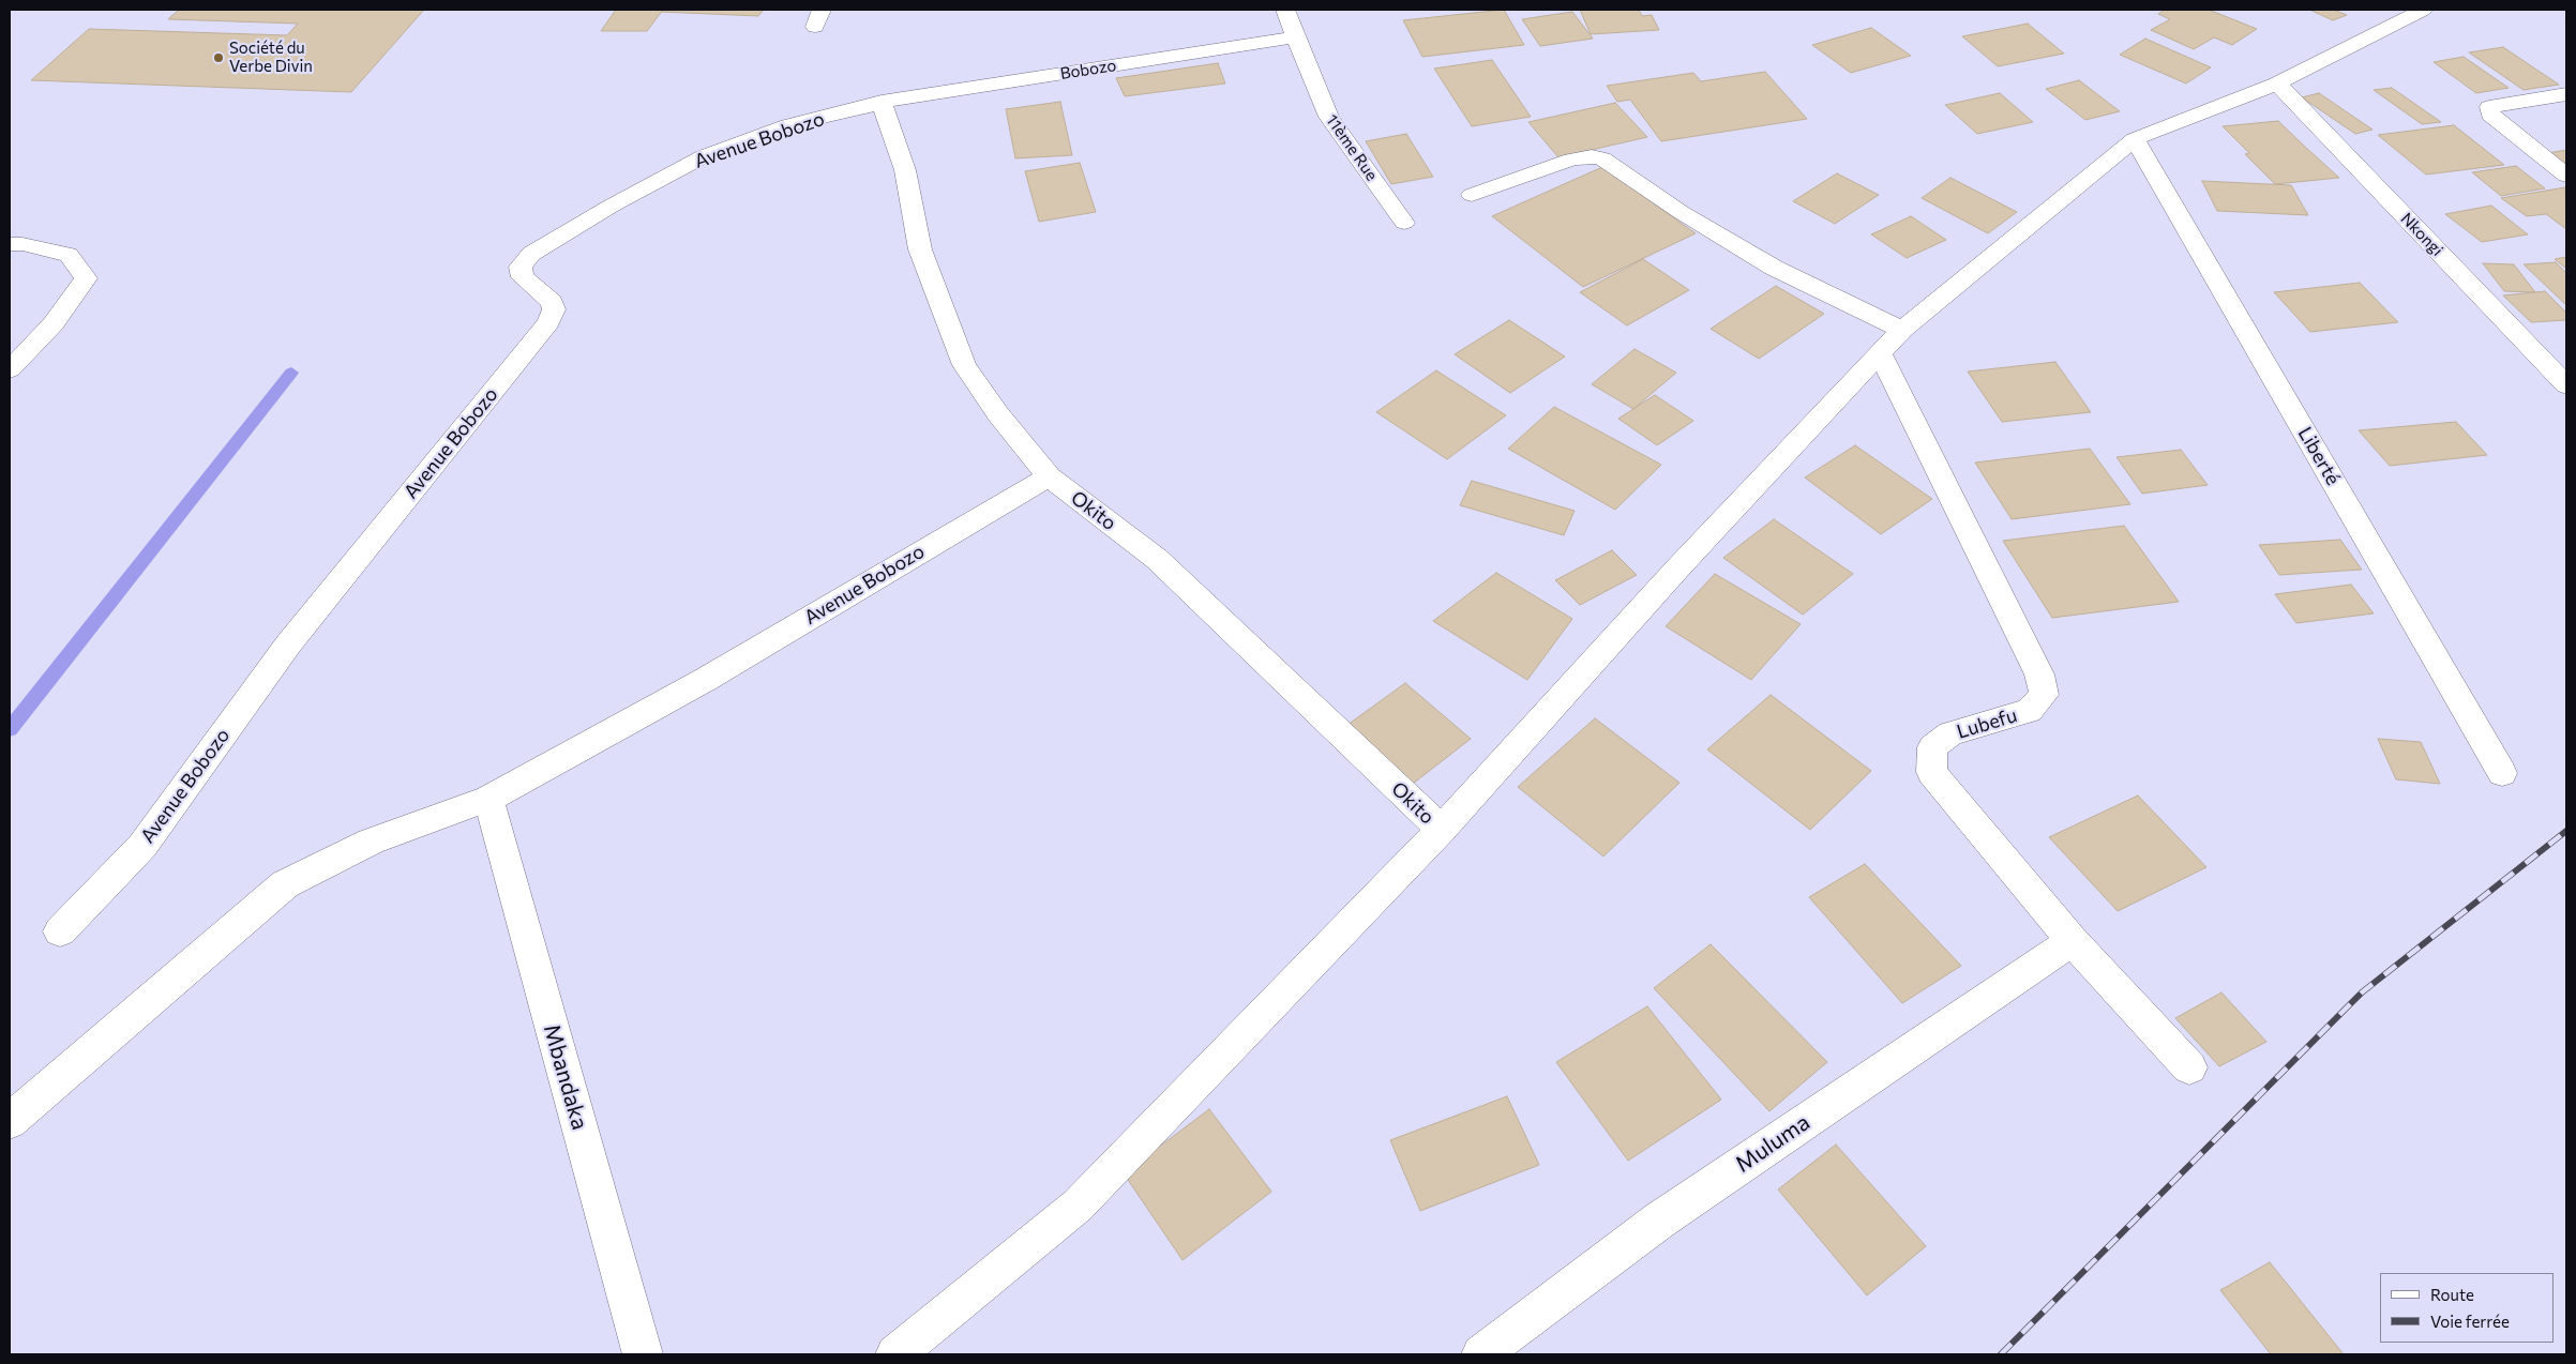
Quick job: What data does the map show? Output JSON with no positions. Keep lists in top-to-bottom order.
{
  "streets": {
    "street": [
      "Bobozo",
      "Avenue Bobozo",
      "11ème Rue",
      "Nkongi",
      "Liberté",
      "Okito",
      "Lubefu",
      "Mbandaka",
      "Muluma"
    ]
  },
  "crossings": [
    ["Bobozo", "Avenue Bobozo"],
    ["Bobozo", "11ème Rue"],
    ["Bobozo", "Okito"],
    ["Avenue Bobozo", "Okito"],
    ["Avenue Bobozo", "Mbandaka"],
    ["Lubefu", "Muluma"]
  ],
  "places": ["Société du Verbe Divin"],
  "legend": ["Route", "Voie ferrée"]
}
